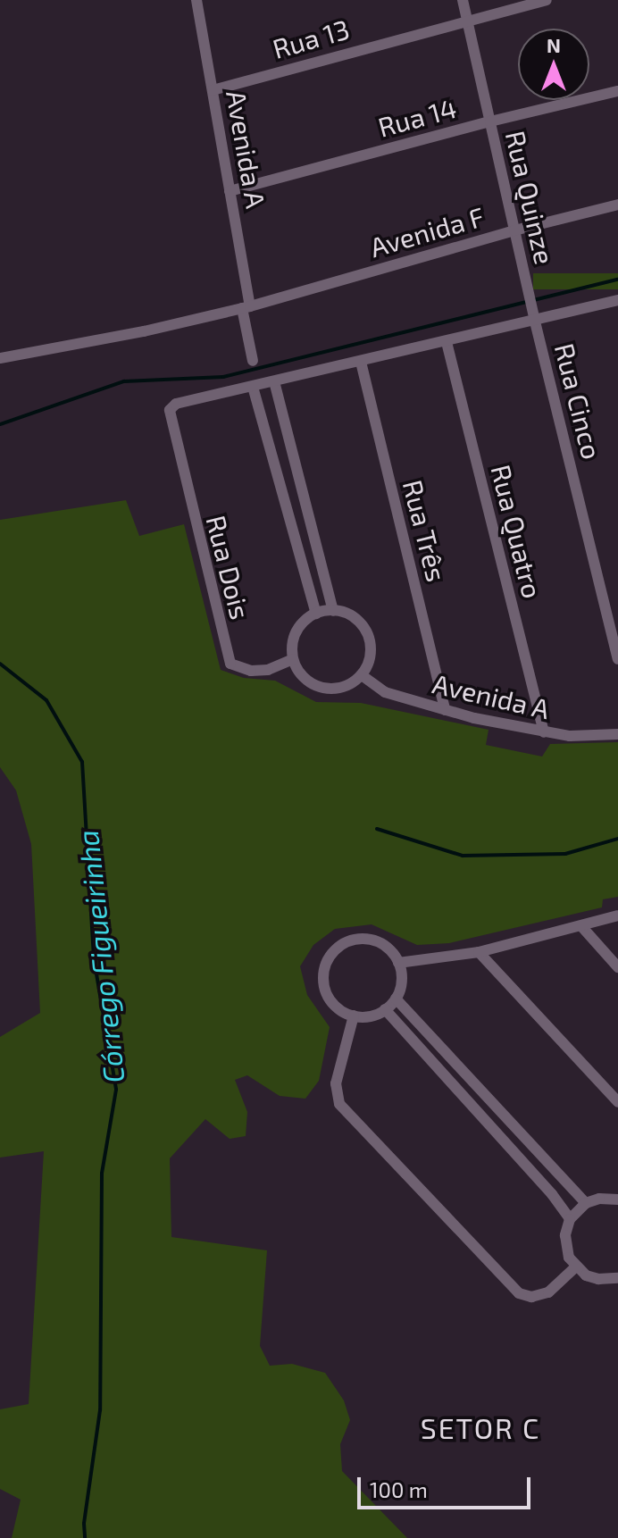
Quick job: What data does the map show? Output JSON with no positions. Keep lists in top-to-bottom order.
{
  "streets": {
    "street": [
      "Rua 13",
      "Rua 14",
      "Avenida A",
      "Rua Quinze",
      "Avenida F",
      "Rua Cinco",
      "Rua Três",
      "Rua Quatro",
      "Rua Dois"
    ]
  },
  "crossings": [
    ["Rua 13", "Avenida A"],
    ["Rua 13", "Rua Quinze"],
    ["Rua 14", "Avenida A"],
    ["Rua 14", "Rua Quinze"],
    ["Avenida A", "Avenida F"],
    ["Avenida A", "Rua Três"],
    ["Avenida A", "Rua Quatro"],
    ["Avenida A", "Rua Dois"],
    ["Rua Quinze", "Avenida F"],
    ["Rua Quinze", "Rua Cinco"]
  ],
  "districts": ["SETOR C"],
  "water": ["Córrego Figueirinha"],
  "scale_bar": "100 m",
  "north": "top"
}
